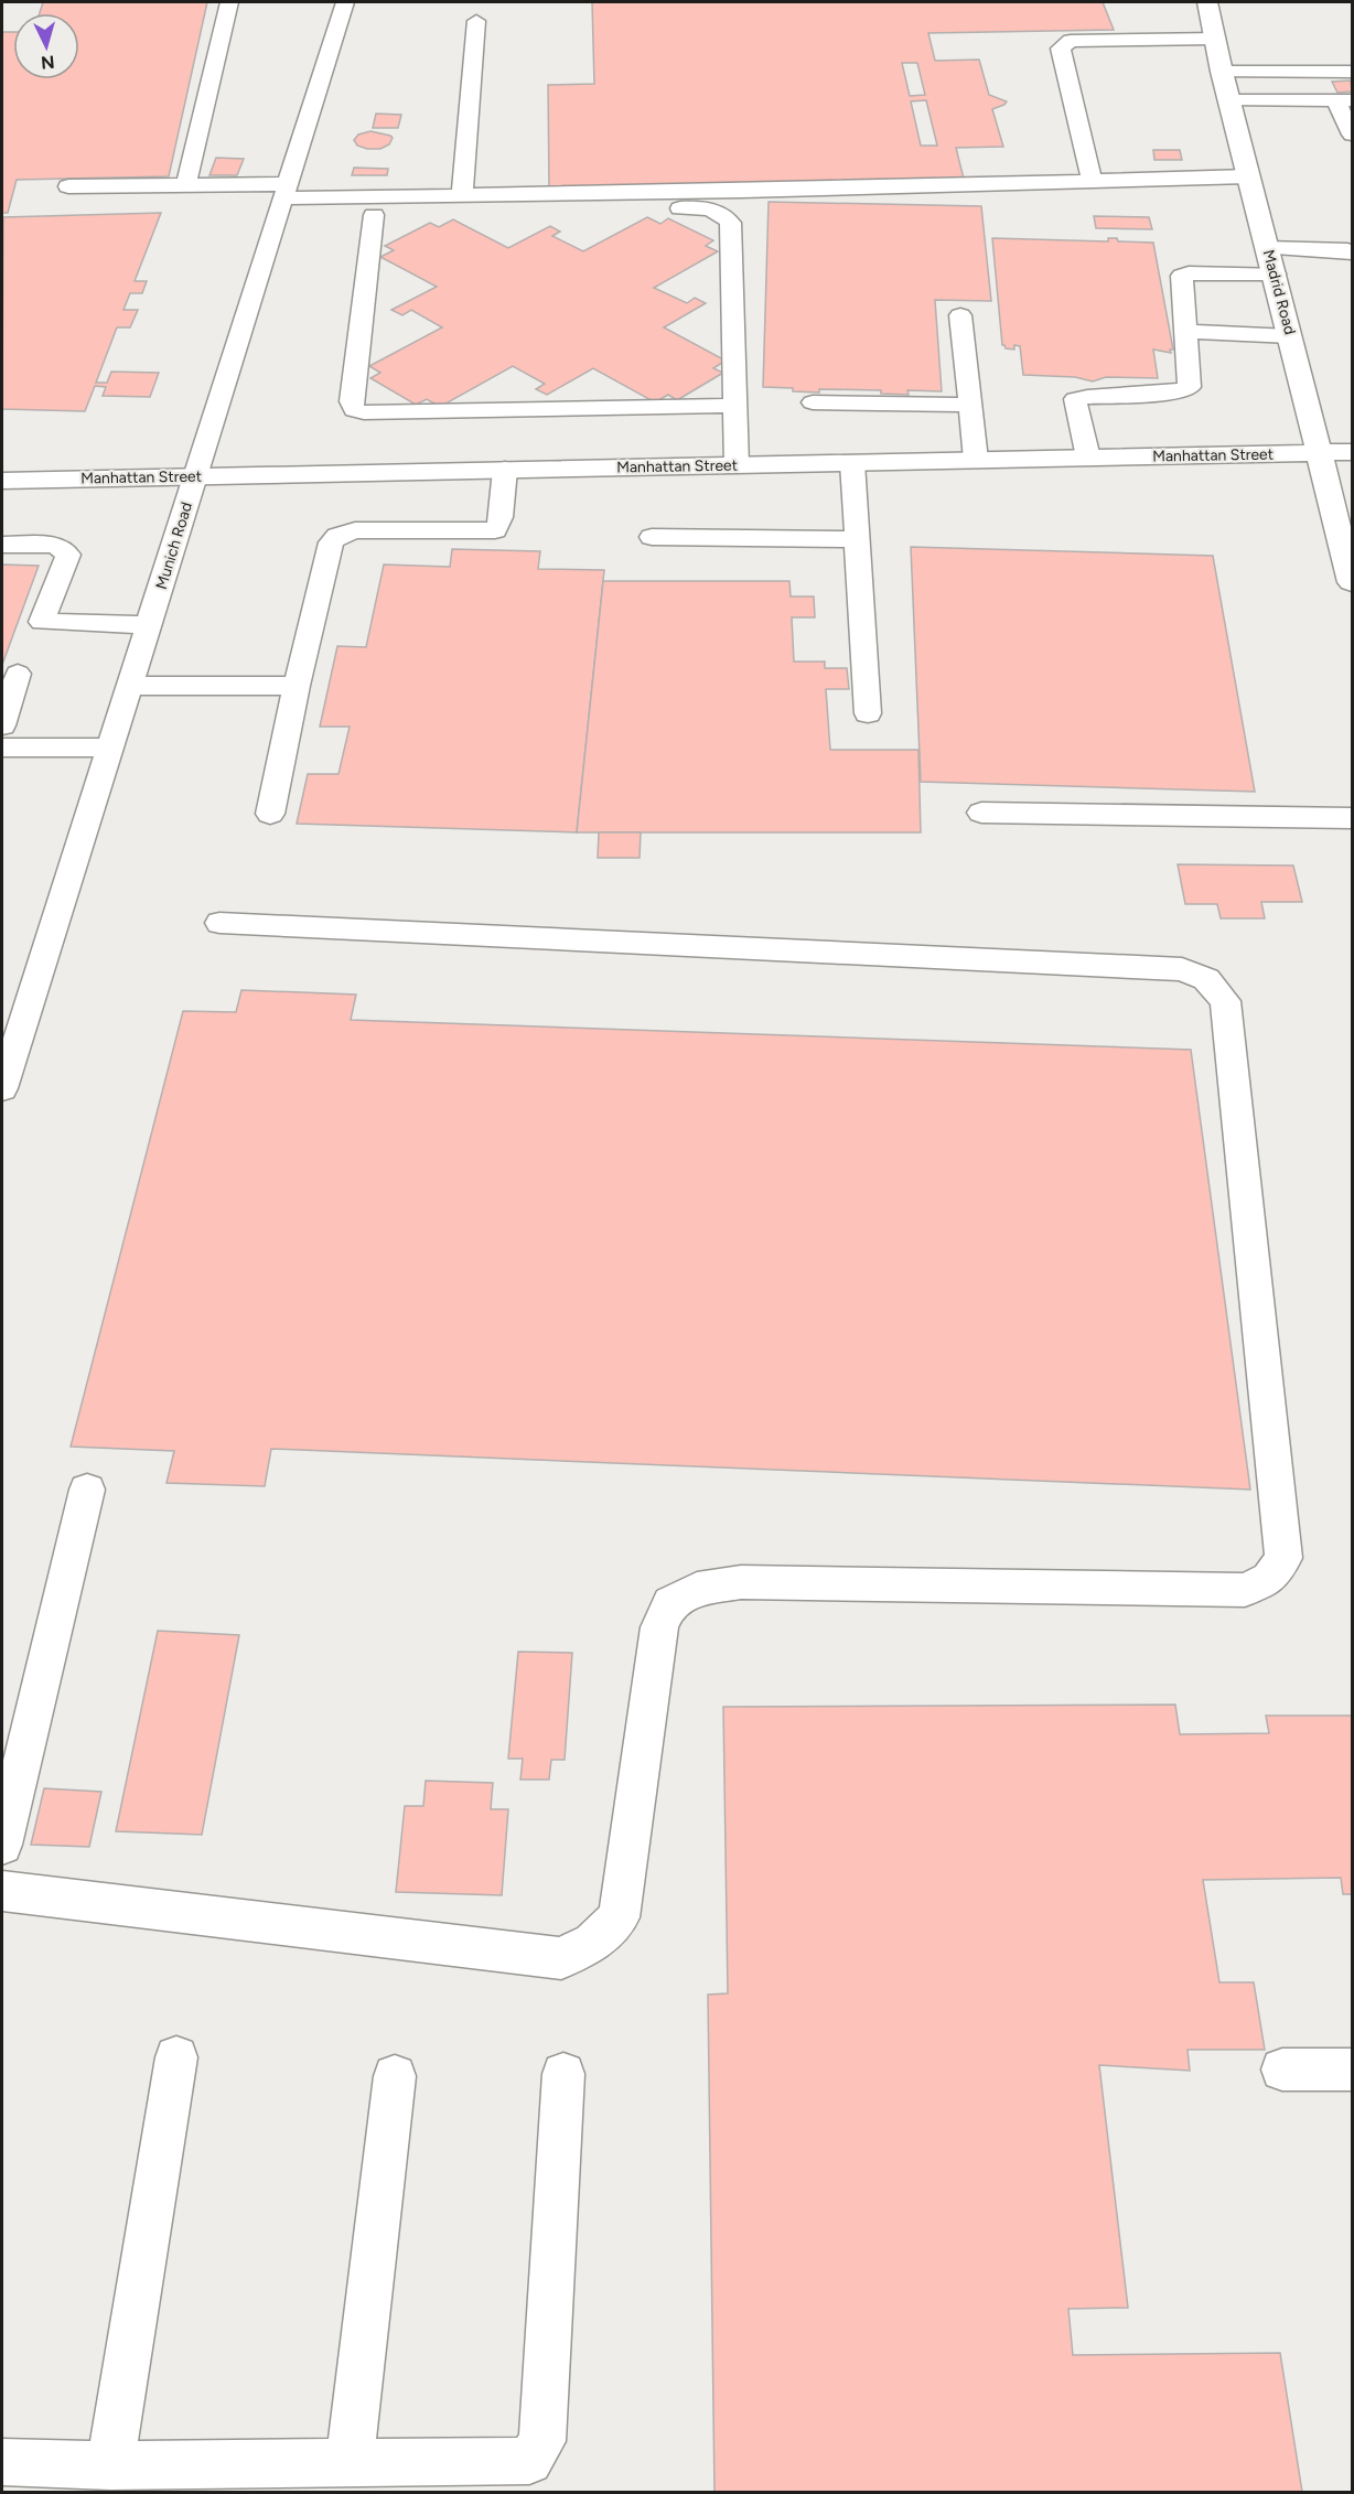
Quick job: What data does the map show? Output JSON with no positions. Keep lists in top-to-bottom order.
{
  "streets": {
    "street": ["Madrid Road", "Manhattan Street"],
    "lane": ["Munich Road"]
  },
  "crossings": [
    ["Madrid Road", "Manhattan Street"],
    ["Manhattan Street", "Munich Road"]
  ],
  "north": "bottom"
}
